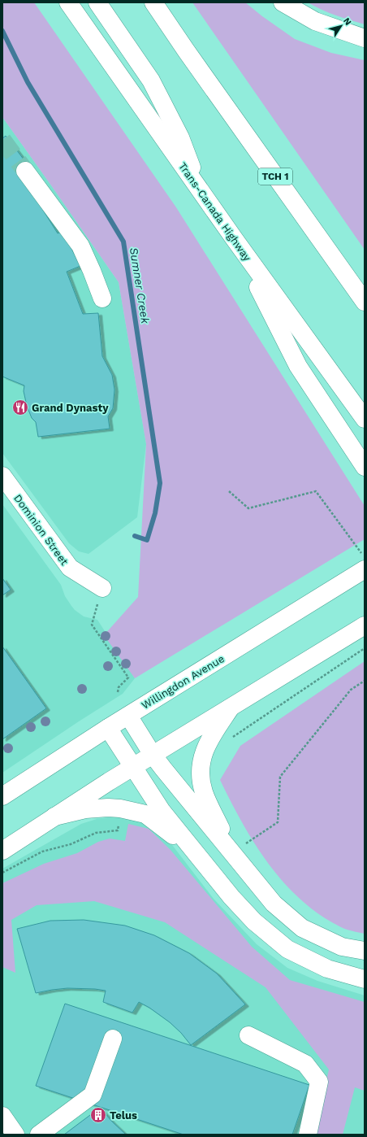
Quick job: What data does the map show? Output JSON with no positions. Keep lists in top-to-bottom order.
{
  "streets": {
    "main road": [
      "TCH 1",
      "Trans-Canada Highway",
      "Dominion Street",
      "Willingdon Avenue"
    ]
  },
  "water": ["Sumner Creek"],
  "places": {
    "restaurant": ["Grand Dynasty"],
    "building": ["Telus"]
  },
  "north": "top right"
}
